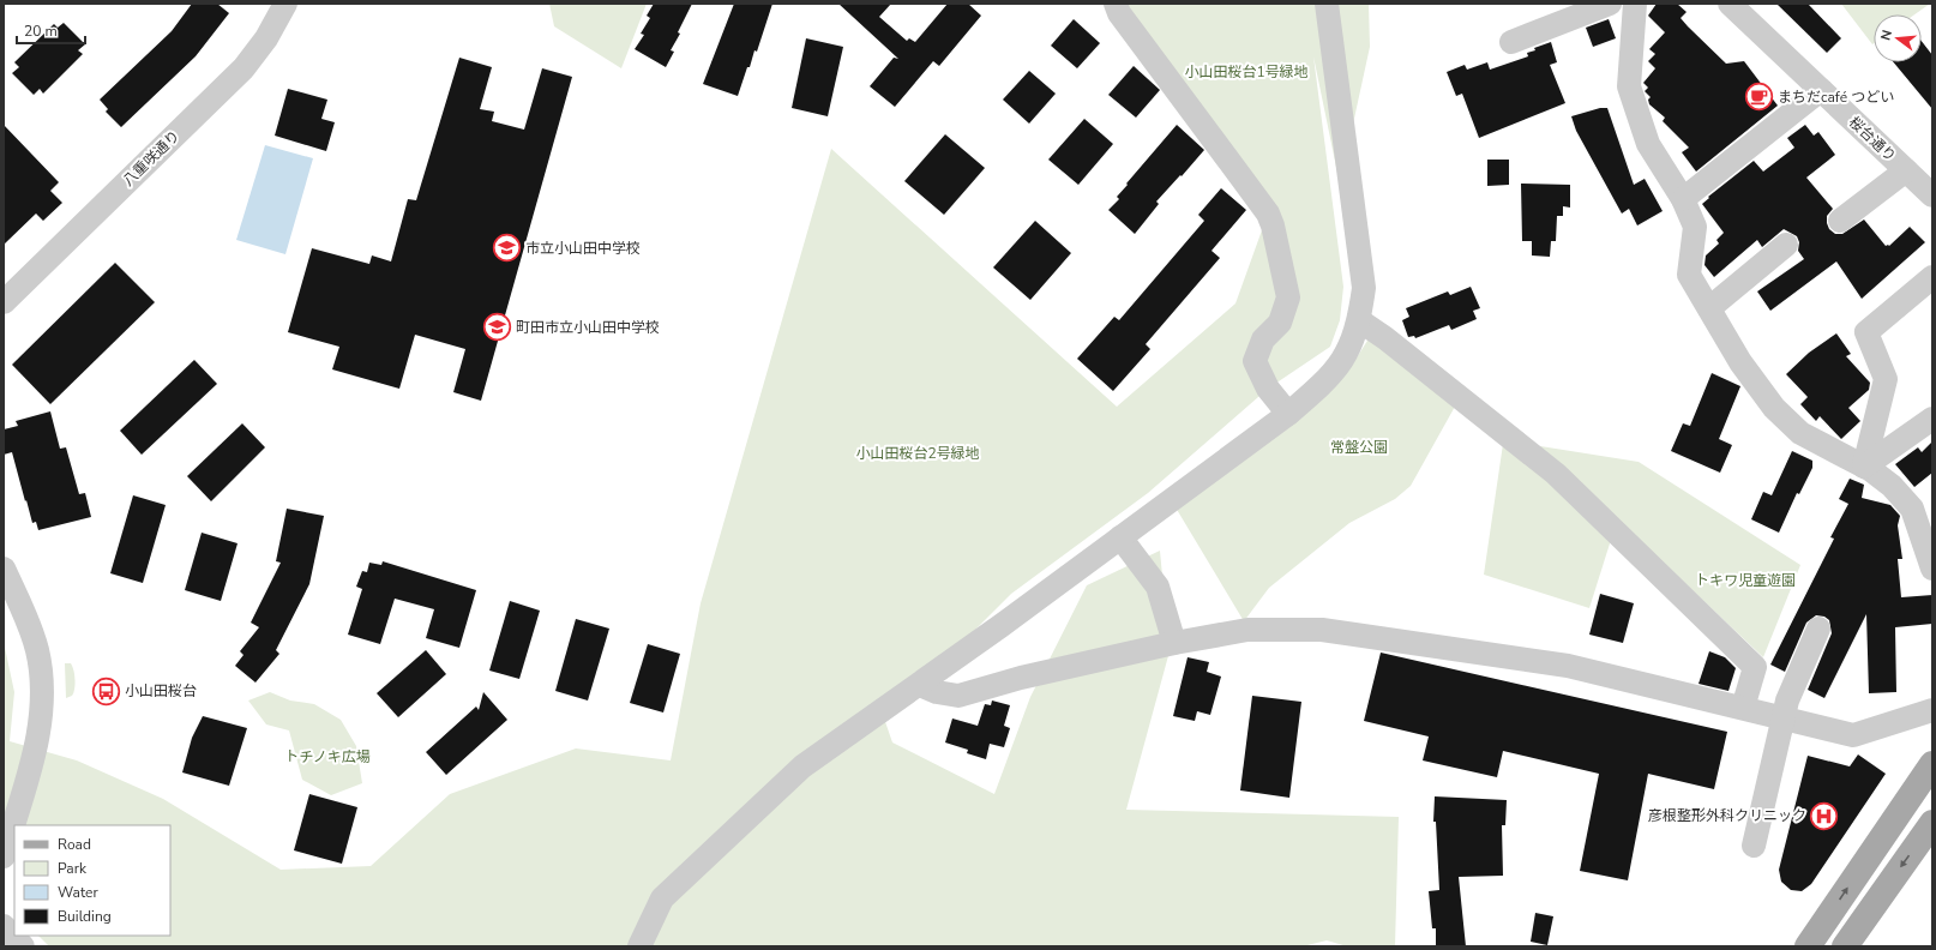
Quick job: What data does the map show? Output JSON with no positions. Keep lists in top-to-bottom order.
{
  "streets": {
    "street": ["桜台通り", "八重咲通り"]
  },
  "parks": [
    "小山田桜台1号緑地",
    "常盤公園",
    "小山田桜台2号緑地",
    "トキワ児童遊園",
    "トチノキ広場"
  ],
  "places": {
    "cafe": ["まちだcafé つどい"],
    "school or university": ["市立小山田中学校", "町田市立小山田中学校"],
    "bus stop": ["小山田桜台"],
    "hospital": ["彦根整形外科クリニック"]
  },
  "legend": [
    "Road",
    "Park",
    "Water",
    "Building"
  ],
  "scale_bar": "20 m",
  "north": "left"
}
